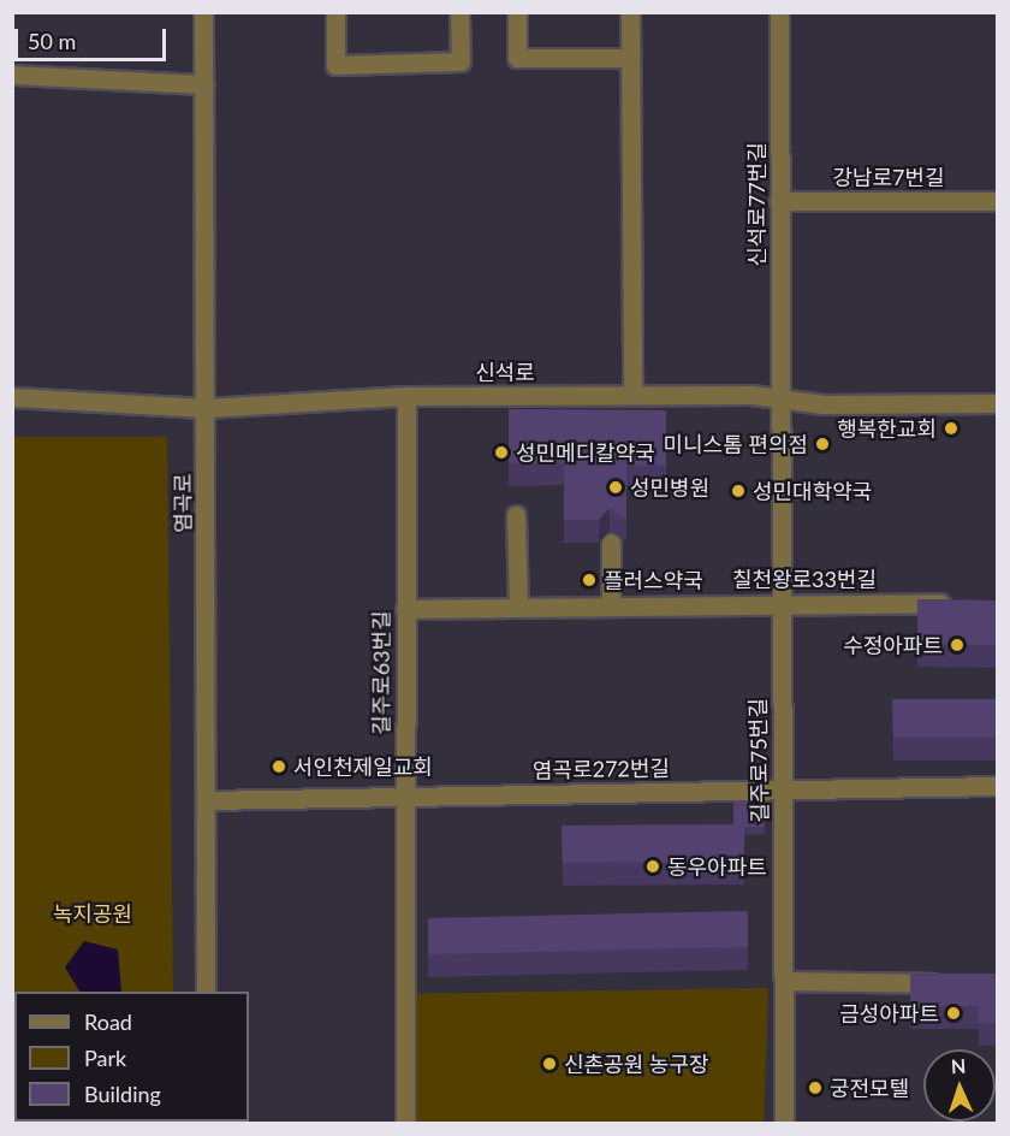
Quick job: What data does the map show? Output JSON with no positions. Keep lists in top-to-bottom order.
{
  "streets": {
    "street": [
      "강남로7번길",
      "신석로77번길",
      "신석로",
      "염곡로",
      "칠천왕로33번길",
      "길주로63번길",
      "길주로75번길",
      "염곡로272번길"
    ]
  },
  "crossings": [
    ["강남로7번길", "신석로77번길"],
    ["신석로77번길", "신석로"],
    ["신석로77번길", "길주로75번길"],
    ["신석로", "염곡로"],
    ["신석로", "길주로63번길"],
    ["신석로", "길주로75번길"],
    ["염곡로", "염곡로272번길"],
    ["칠천왕로33번길", "길주로63번길"],
    ["칠천왕로33번길", "길주로75번길"],
    ["길주로63번길", "염곡로272번길"],
    ["길주로75번길", "염곡로272번길"]
  ],
  "parks": ["녹지공원"],
  "places": [
    "행복한교회",
    "미니스톰 편의점",
    "성민메디칼약국",
    "성민병원",
    "성민대학약국",
    "플러스약국",
    "수정아파트",
    "서인천제일교회",
    "동우아파트",
    "금성아파트",
    "신촌공원 농구장",
    "궁전모텔"
  ],
  "legend": ["Road", "Park", "Building"],
  "scale_bar": "50 m",
  "north": "top"
}
